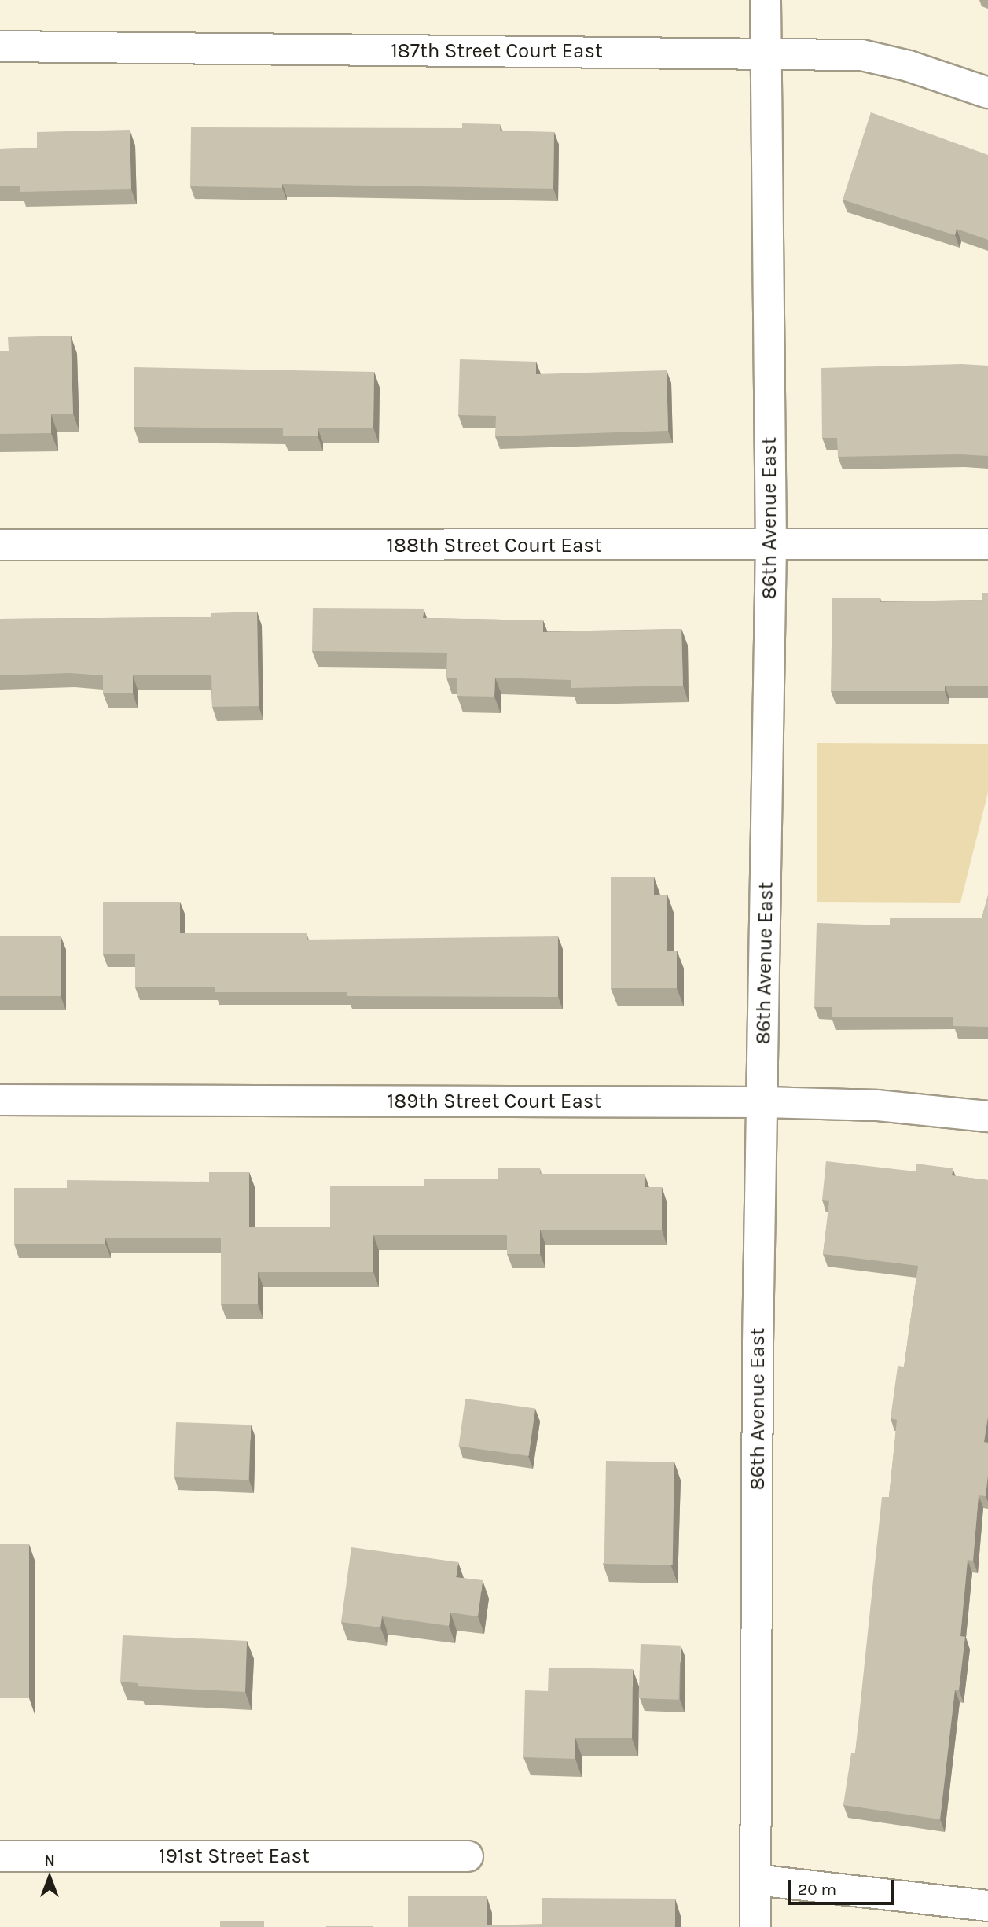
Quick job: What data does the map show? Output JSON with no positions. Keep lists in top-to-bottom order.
{
  "streets": {
    "street": [
      "187th Street Court East",
      "86th Avenue East",
      "188th Street Court East",
      "189th Street Court East",
      "191st Street East"
    ]
  },
  "crossings": [
    ["187th Street Court East", "86th Avenue East"],
    ["86th Avenue East", "188th Street Court East"],
    ["86th Avenue East", "189th Street Court East"]
  ],
  "scale_bar": "20 m",
  "north": "top"
}
